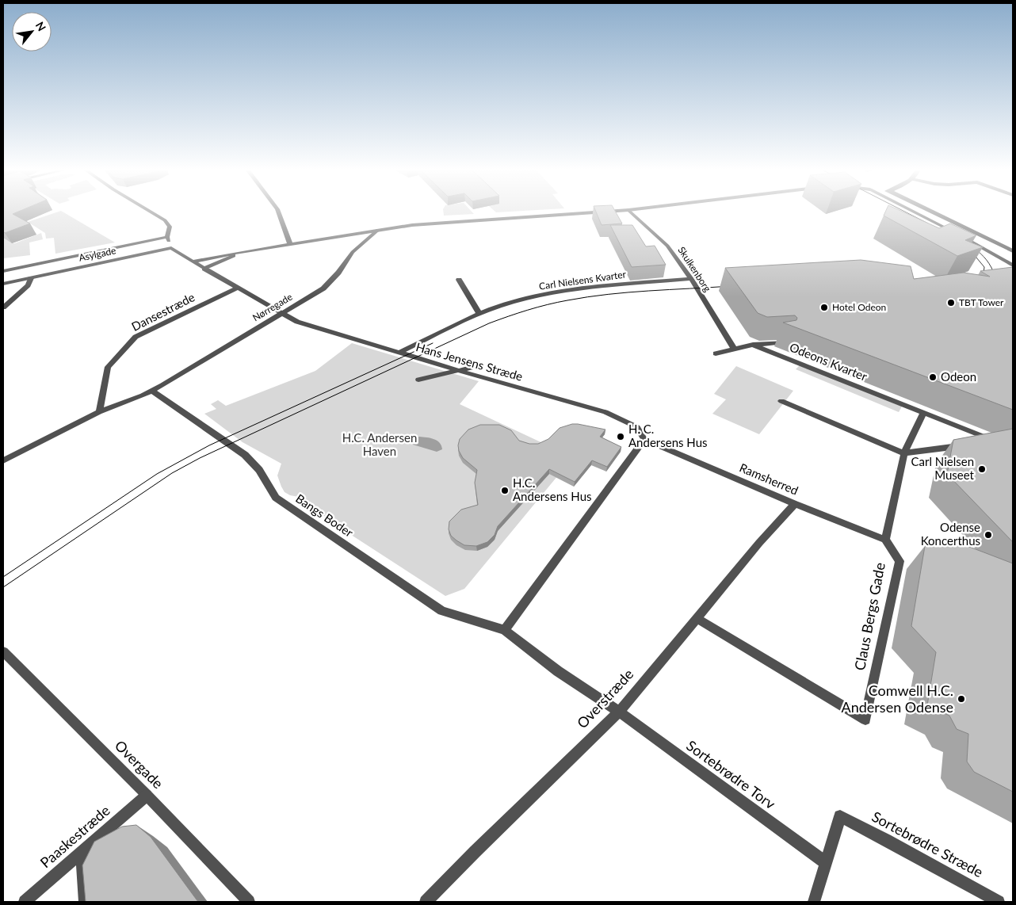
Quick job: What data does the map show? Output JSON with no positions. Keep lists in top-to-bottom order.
{
  "streets": {
    "street": [
      "Asylgade",
      "Skulkenborg",
      "Carl Nielsens Kvarter",
      "Nørregade",
      "Dansestræde",
      "Hans Jensens Stræde",
      "Odeons Kvarter",
      "Ramsherred",
      "Bangs Boder",
      "Claus Bergs Gade",
      "Overstræde",
      "Overgade",
      "Sortebrødre Torv",
      "Paaskestræde",
      "Sortebrødre Stræde"
    ]
  },
  "crossings": [
    ["Skulkenborg", "Carl Nielsens Kvarter"],
    ["Carl Nielsens Kvarter", "Hans Jensens Stræde"],
    ["Nørregade", "Dansestræde"],
    ["Nørregade", "Hans Jensens Stræde"],
    ["Nørregade", "Bangs Boder"],
    ["Dansestræde", "Hans Jensens Stræde"],
    ["Hans Jensens Stræde", "Ramsherred"],
    ["Ramsherred", "Claus Bergs Gade"],
    ["Ramsherred", "Overstræde"],
    ["Bangs Boder", "Overstræde"],
    ["Bangs Boder", "Sortebrødre Torv"],
    ["Claus Bergs Gade", "Overstræde"],
    ["Overstræde", "Sortebrødre Torv"],
    ["Overgade", "Paaskestræde"],
    ["Sortebrødre Torv", "Sortebrødre Stræde"]
  ],
  "parks": ["H.C. Andersen Haven"],
  "places": [
    "TBT Tower",
    "Hotel Odeon",
    "Odeon",
    "H. C. Andersens Hus",
    "Carl Nielsen Museet",
    "H.C. Andersens Hus",
    "Odense Koncerthus",
    "Comwell H.C. Andersen Odense"
  ],
  "north": "top right"
}
